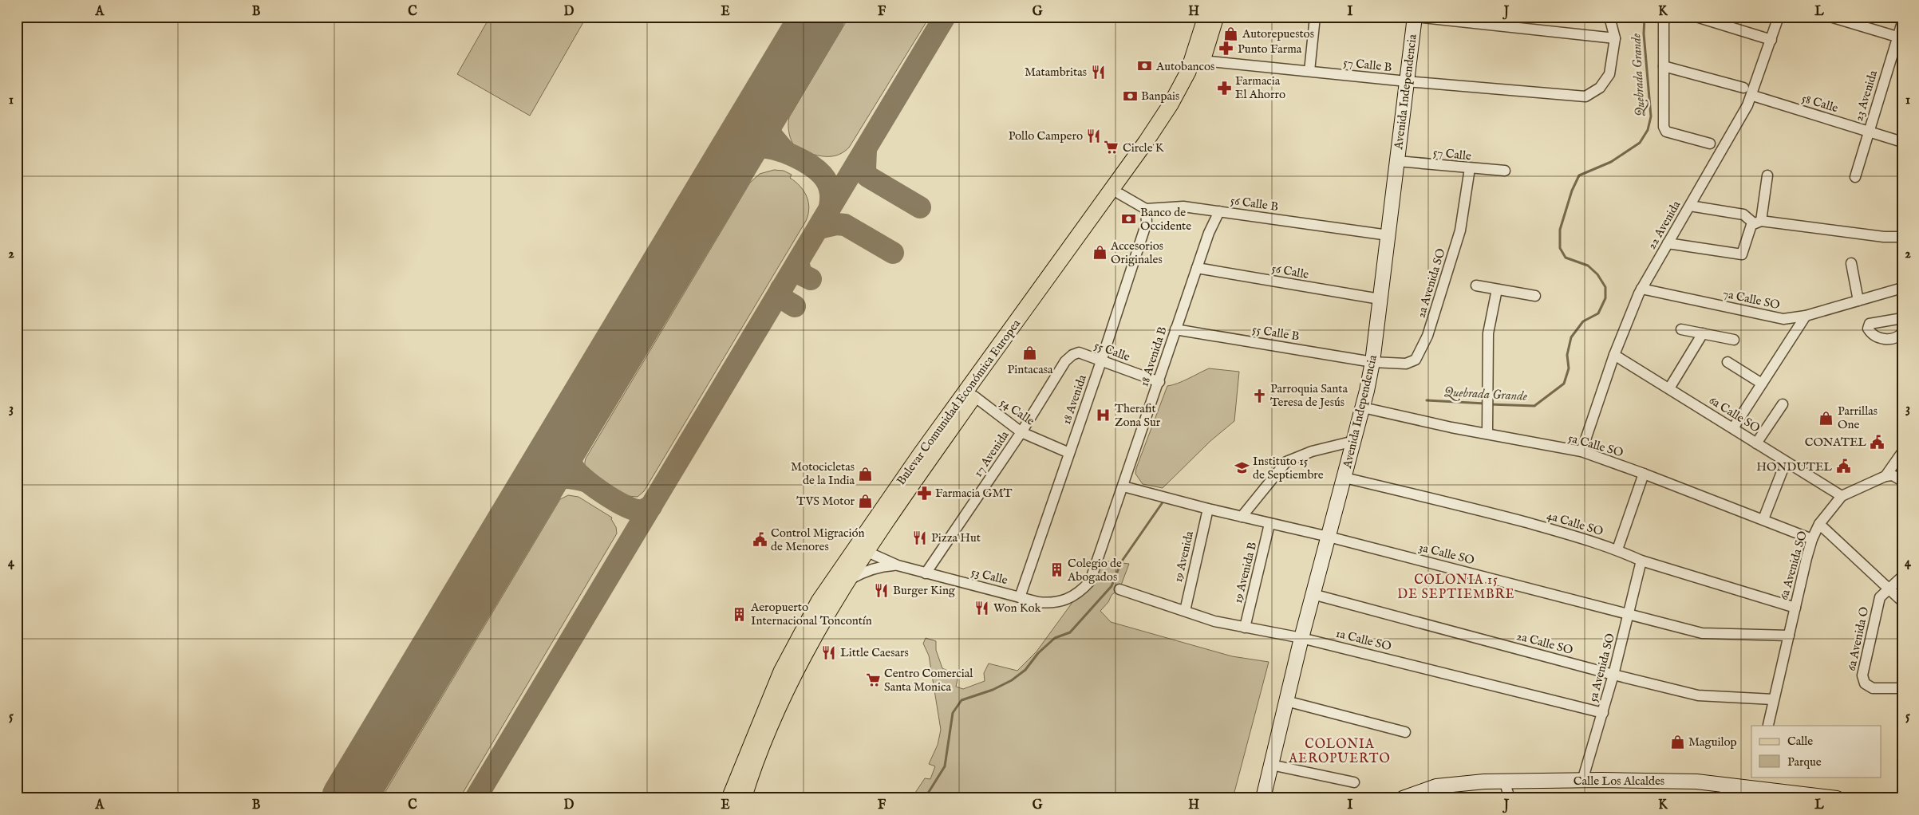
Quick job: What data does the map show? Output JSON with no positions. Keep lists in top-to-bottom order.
{
  "streets": {
    "main road": ["Bulevar Comunidad Económica Europea"],
    "street": [
      "57 Calle B",
      "Avenida Independencia",
      "23 Avenida",
      "58 Calle",
      "57 Calle",
      "56 Calle B",
      "22 Avenida",
      "56 Calle",
      "2a Avenida SO",
      "7a Calle SO",
      "55 Calle B",
      "55 Calle",
      "18 Avenida B",
      "18 Avenida",
      "54 Calle",
      "6a Calle SO",
      "5a Calle SO",
      "17 Avenida",
      "4a Calle SO",
      "3a Calle SO",
      "19 Avenida",
      "6a Avenida SO",
      "19 Avenida B",
      "53 Calle",
      "6a Avenida O",
      "1a Calle SO",
      "2a Calle SO",
      "5a Avenida SO",
      "Calle Los Alcaldes"
    ]
  },
  "crossings": [
    ["57 Calle B", "Avenida Independencia"],
    ["57 Calle B", "Bulevar Comunidad Económica Europea"],
    ["Avenida Independencia", "57 Calle"],
    ["Avenida Independencia", "56 Calle B"],
    ["Avenida Independencia", "56 Calle"],
    ["Avenida Independencia", "2a Avenida SO"],
    ["Avenida Independencia", "55 Calle B"],
    ["Avenida Independencia", "5a Calle SO"],
    ["Avenida Independencia", "4a Calle SO"],
    ["Avenida Independencia", "3a Calle SO"],
    ["Avenida Independencia", "1a Calle SO"],
    ["Avenida Independencia", "2a Calle SO"],
    ["23 Avenida", "58 Calle"],
    ["58 Calle", "22 Avenida"],
    ["57 Calle", "2a Avenida SO"],
    ["56 Calle B", "18 Avenida B"],
    ["56 Calle B", "18 Avenida"],
    ["22 Avenida", "7a Calle SO"],
    ["22 Avenida", "6a Calle SO"],
    ["22 Avenida", "5a Calle SO"],
    ["56 Calle", "18 Avenida B"],
    ["2a Avenida SO", "55 Calle B"],
    ["55 Calle B", "18 Avenida B"],
    ["55 Calle", "18 Avenida B"],
    ["55 Calle", "18 Avenida"],
    ["55 Calle", "17 Avenida"],
    ["18 Avenida B", "3a Calle SO"],
    ["18 Avenida B", "53 Calle"],
    ["18 Avenida", "54 Calle"],
    ["18 Avenida", "53 Calle"],
    ["Bulevar Comunidad Económica Europea", "54 Calle"],
    ["Bulevar Comunidad Económica Europea", "53 Calle"],
    ["54 Calle", "17 Avenida"],
    ["6a Calle SO", "6a Avenida SO"],
    ["5a Calle SO", "6a Avenida SO"],
    ["17 Avenida", "53 Calle"],
    ["4a Calle SO", "6a Avenida SO"],
    ["4a Calle SO", "5a Avenida SO"],
    ["3a Calle SO", "19 Avenida"],
    ["3a Calle SO", "6a Avenida SO"],
    ["3a Calle SO", "19 Avenida B"],
    ["3a Calle SO", "5a Avenida SO"],
    ["19 Avenida", "1a Calle SO"],
    ["6a Avenida SO", "2a Calle SO"],
    ["19 Avenida B", "1a Calle SO"],
    ["1a Calle SO", "5a Avenida SO"],
    ["2a Calle SO", "5a Avenida SO"],
    ["5a Avenida SO", "Calle Los Alcaldes"]
  ],
  "districts": ["COLONIA 15 DE SEPTIEMBRE", "COLONIA AEROPUERTO"],
  "water": ["Quebrada Grande"],
  "places": {
    "shop": [
      "Autorepuestos",
      "Accesorios Originales",
      "Pintacasa",
      "Parrillas One",
      "Motocicletas de la India",
      "TVS Motor",
      "Maguilop"
    ],
    "pharmacy": ["Punto Farma", "Farmacia El Ahorro", "Farmacia GMT"],
    "bank": ["Autobancos", "Banpais", "Banco de Occidente"],
    "restaurant": [
      "Matambritas",
      "Pollo Campero",
      "Pizza Hut",
      "Burger King",
      "Won Kok",
      "Little Caesars"
    ],
    "supermarket": ["Circle K", "Centro Comercial Santa Monica"],
    "church": ["Parroquia Santa Teresa de Jesús"],
    "hospital": ["Therafit Zona Sur"],
    "public building": ["CONATEL", "HONDUTEL", "Control Migración de Menores"],
    "school or university": ["Instituto 15 de Septiembre"],
    "building": ["Colegio de Abogados", "Aeropuerto Internacional Toncontín"]
  },
  "legend": ["Calle", "Parque"],
  "grid": {
    "columns": [
      "A",
      "B",
      "C",
      "D",
      "E",
      "F",
      "G",
      "H",
      "I",
      "J",
      "K",
      "L"
    ],
    "rows": [
      "1",
      "2",
      "3",
      "4",
      "5"
    ]
  }
}
